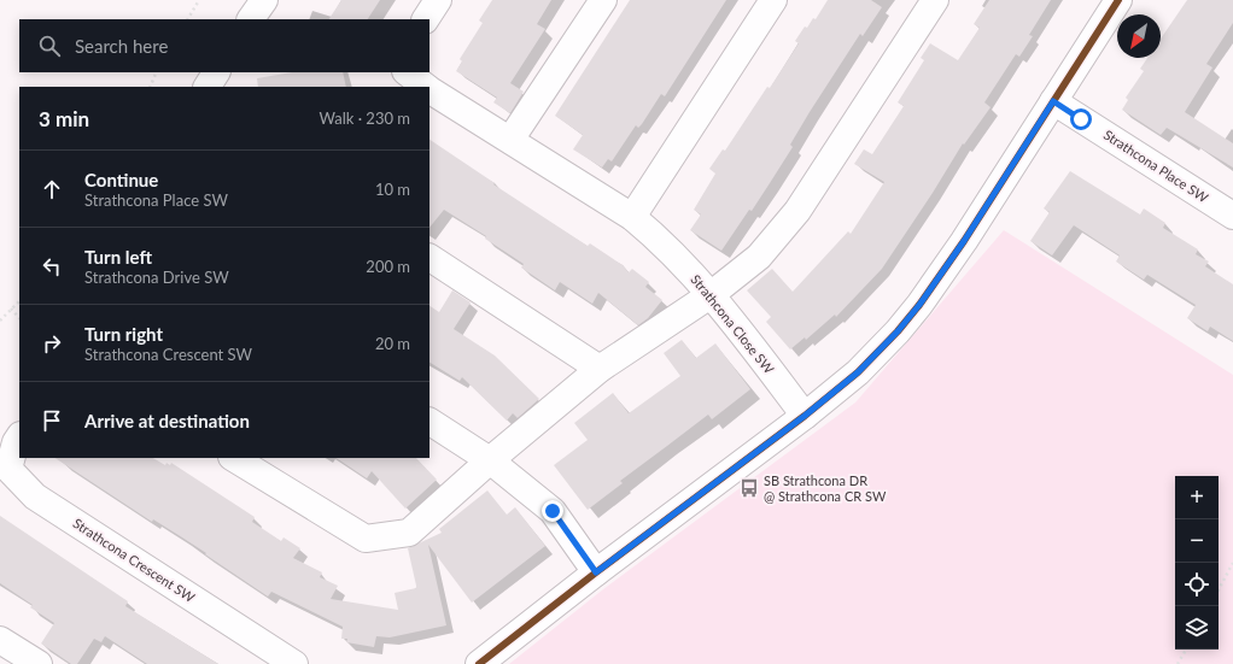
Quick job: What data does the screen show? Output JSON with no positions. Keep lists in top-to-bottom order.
{
  "streets": {
    "street": ["Strathcona Place SW", "Strathcona Close SW", "Strathcona Crescent SW"]
  },
  "places": {
    "bus stop": ["SB Strathcona DR @ Strathcona CR SW"]
  },
  "north": "bottom left",
  "page": {
    "search": "Search here",
    "heading": ["3 min", "Walk · 230 m"],
    "list": [
      ["Continue", "Strathcona Place SW", "10 m"],
      ["Turn left", "Strathcona Drive SW", "200 m"],
      ["Turn right", "Strathcona Crescent SW", "20 m"],
      "Arrive at destination"
    ],
    "map_buttons": ["+", "−"]
  }
}
